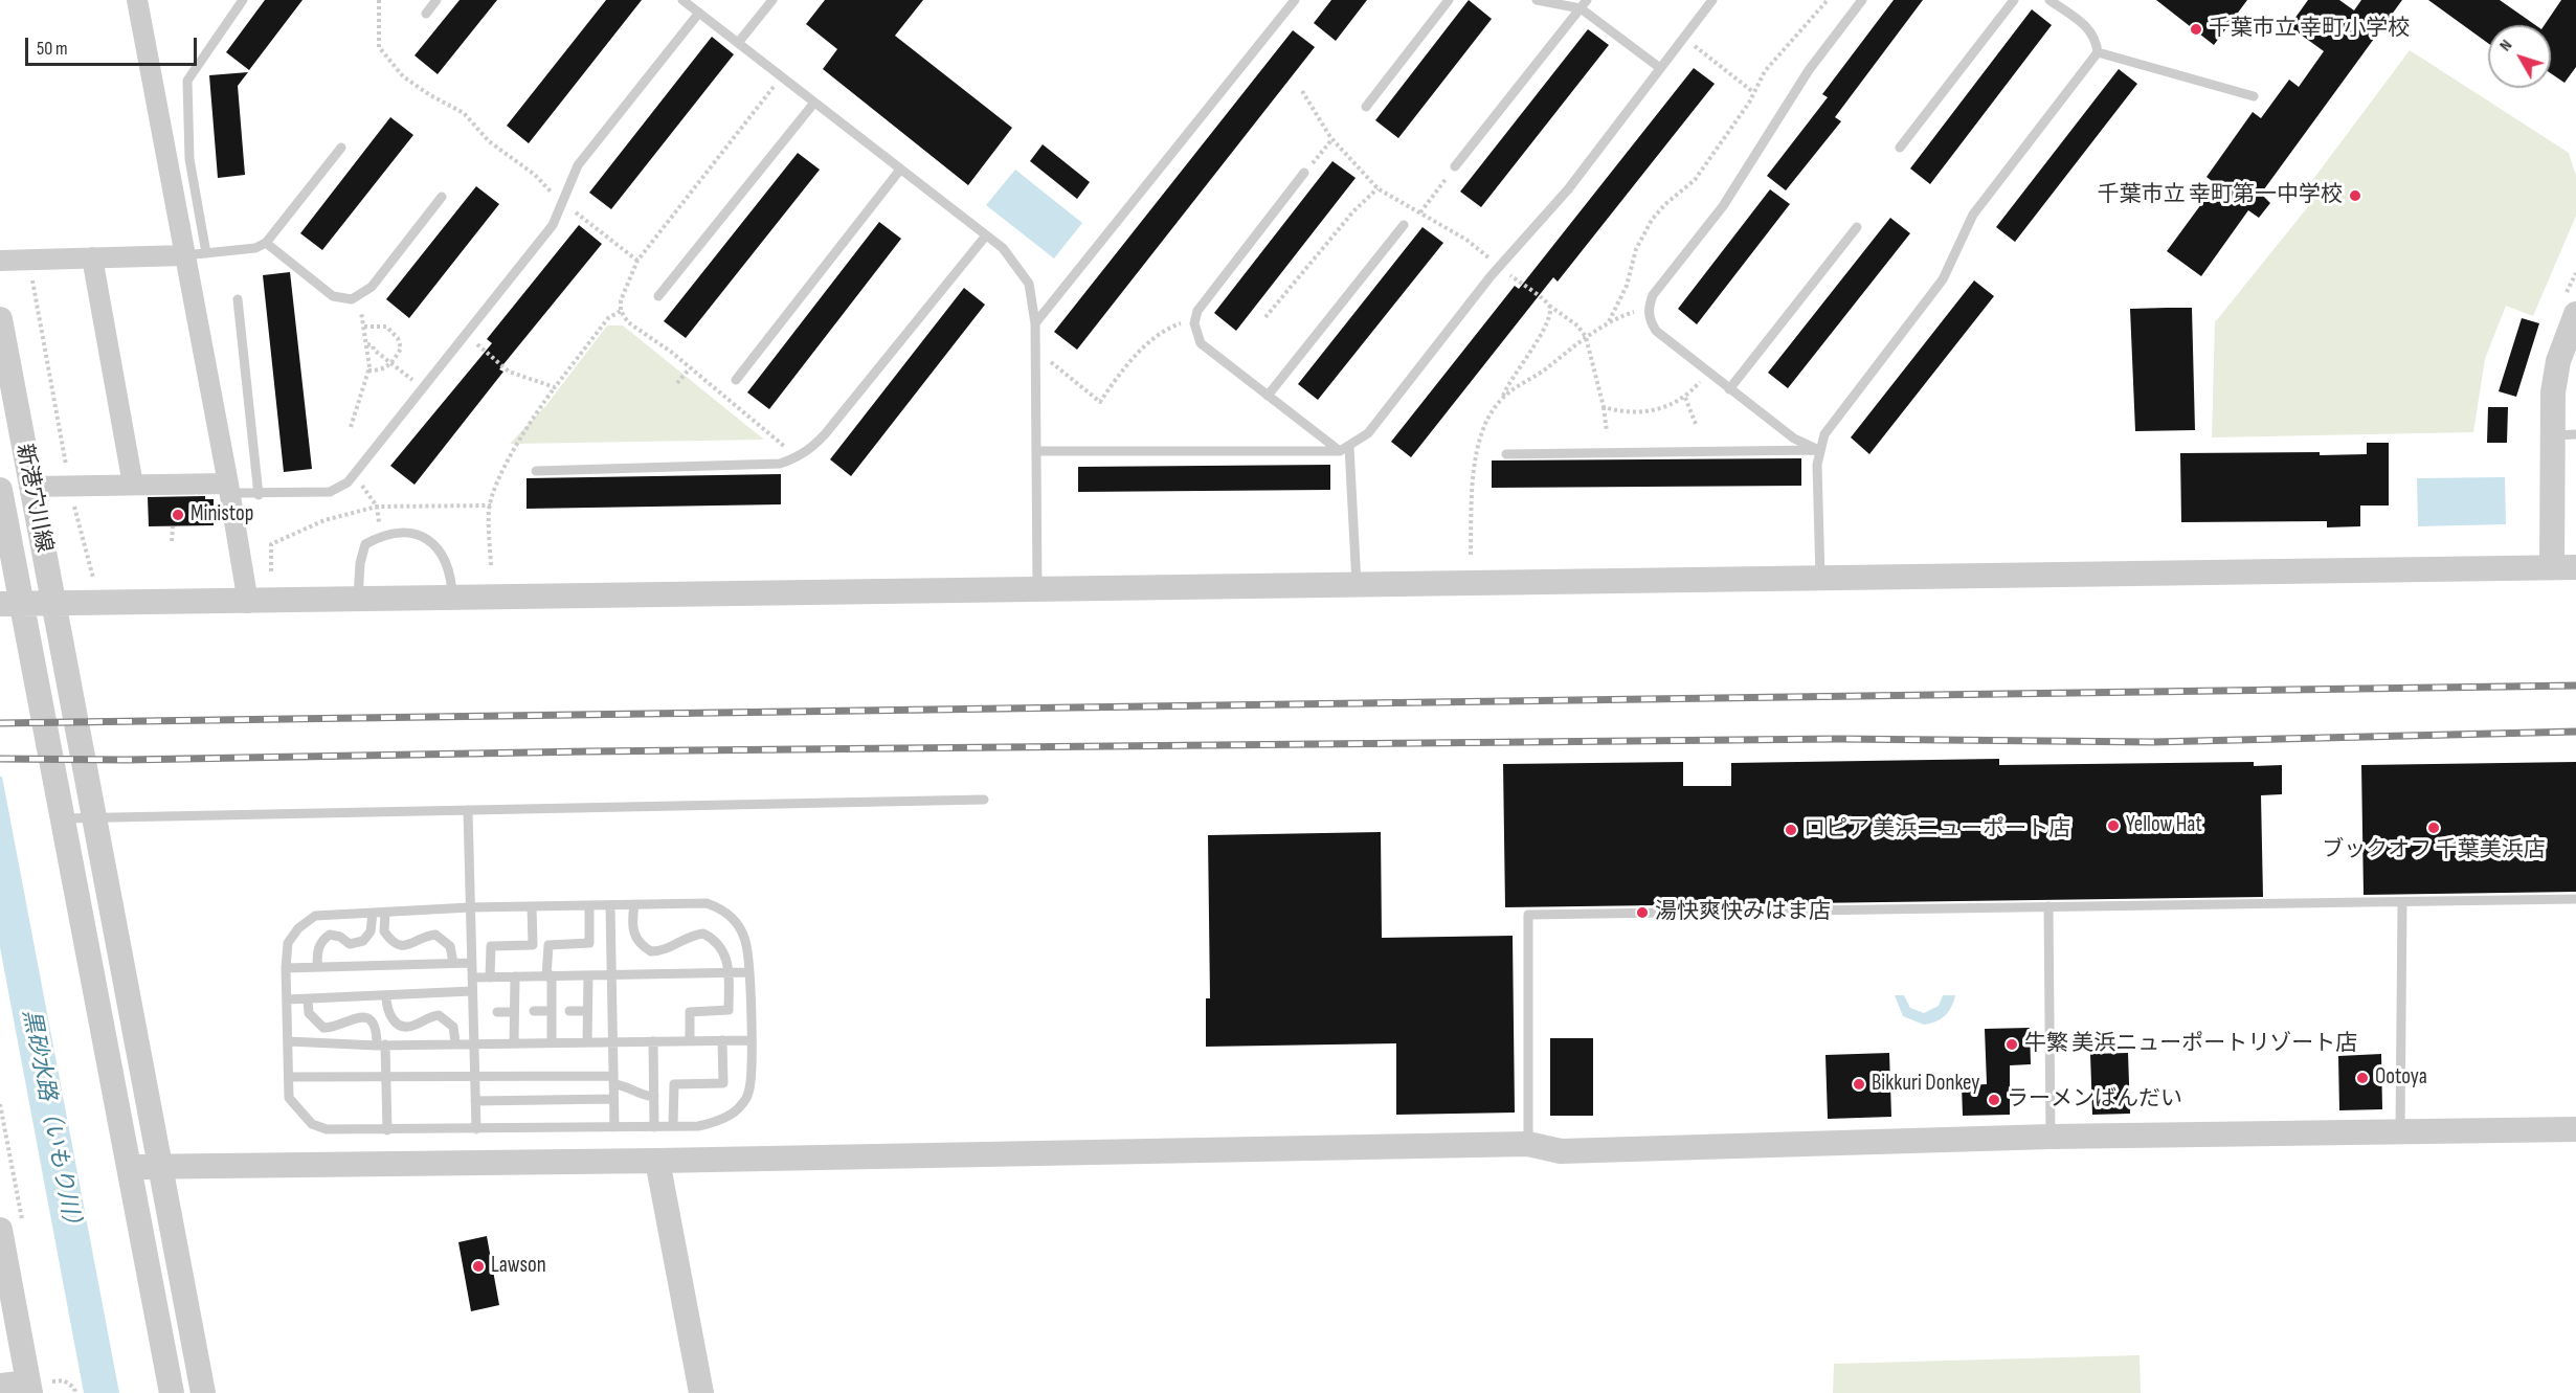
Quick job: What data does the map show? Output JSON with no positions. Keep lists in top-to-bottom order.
{
  "streets": {
    "street": ["新港穴川線"]
  },
  "water": ["黒砂水路（いもり川）"],
  "places": [
    "千葉市立 幸町小学校",
    "千葉市立 幸町第一中学校",
    "Ministop",
    "Yellow Hat",
    "ブックオフ 千葉美浜店",
    "ロピア 美浜ニューポート店",
    "湯快爽快みはま店",
    "牛繁 美浜ニューポートリゾート店",
    "Ootoya",
    "Bikkuri Donkey",
    "ラーメンばんだい",
    "Lawson"
  ],
  "scale_bar": "50 m",
  "north": "top left"
}
